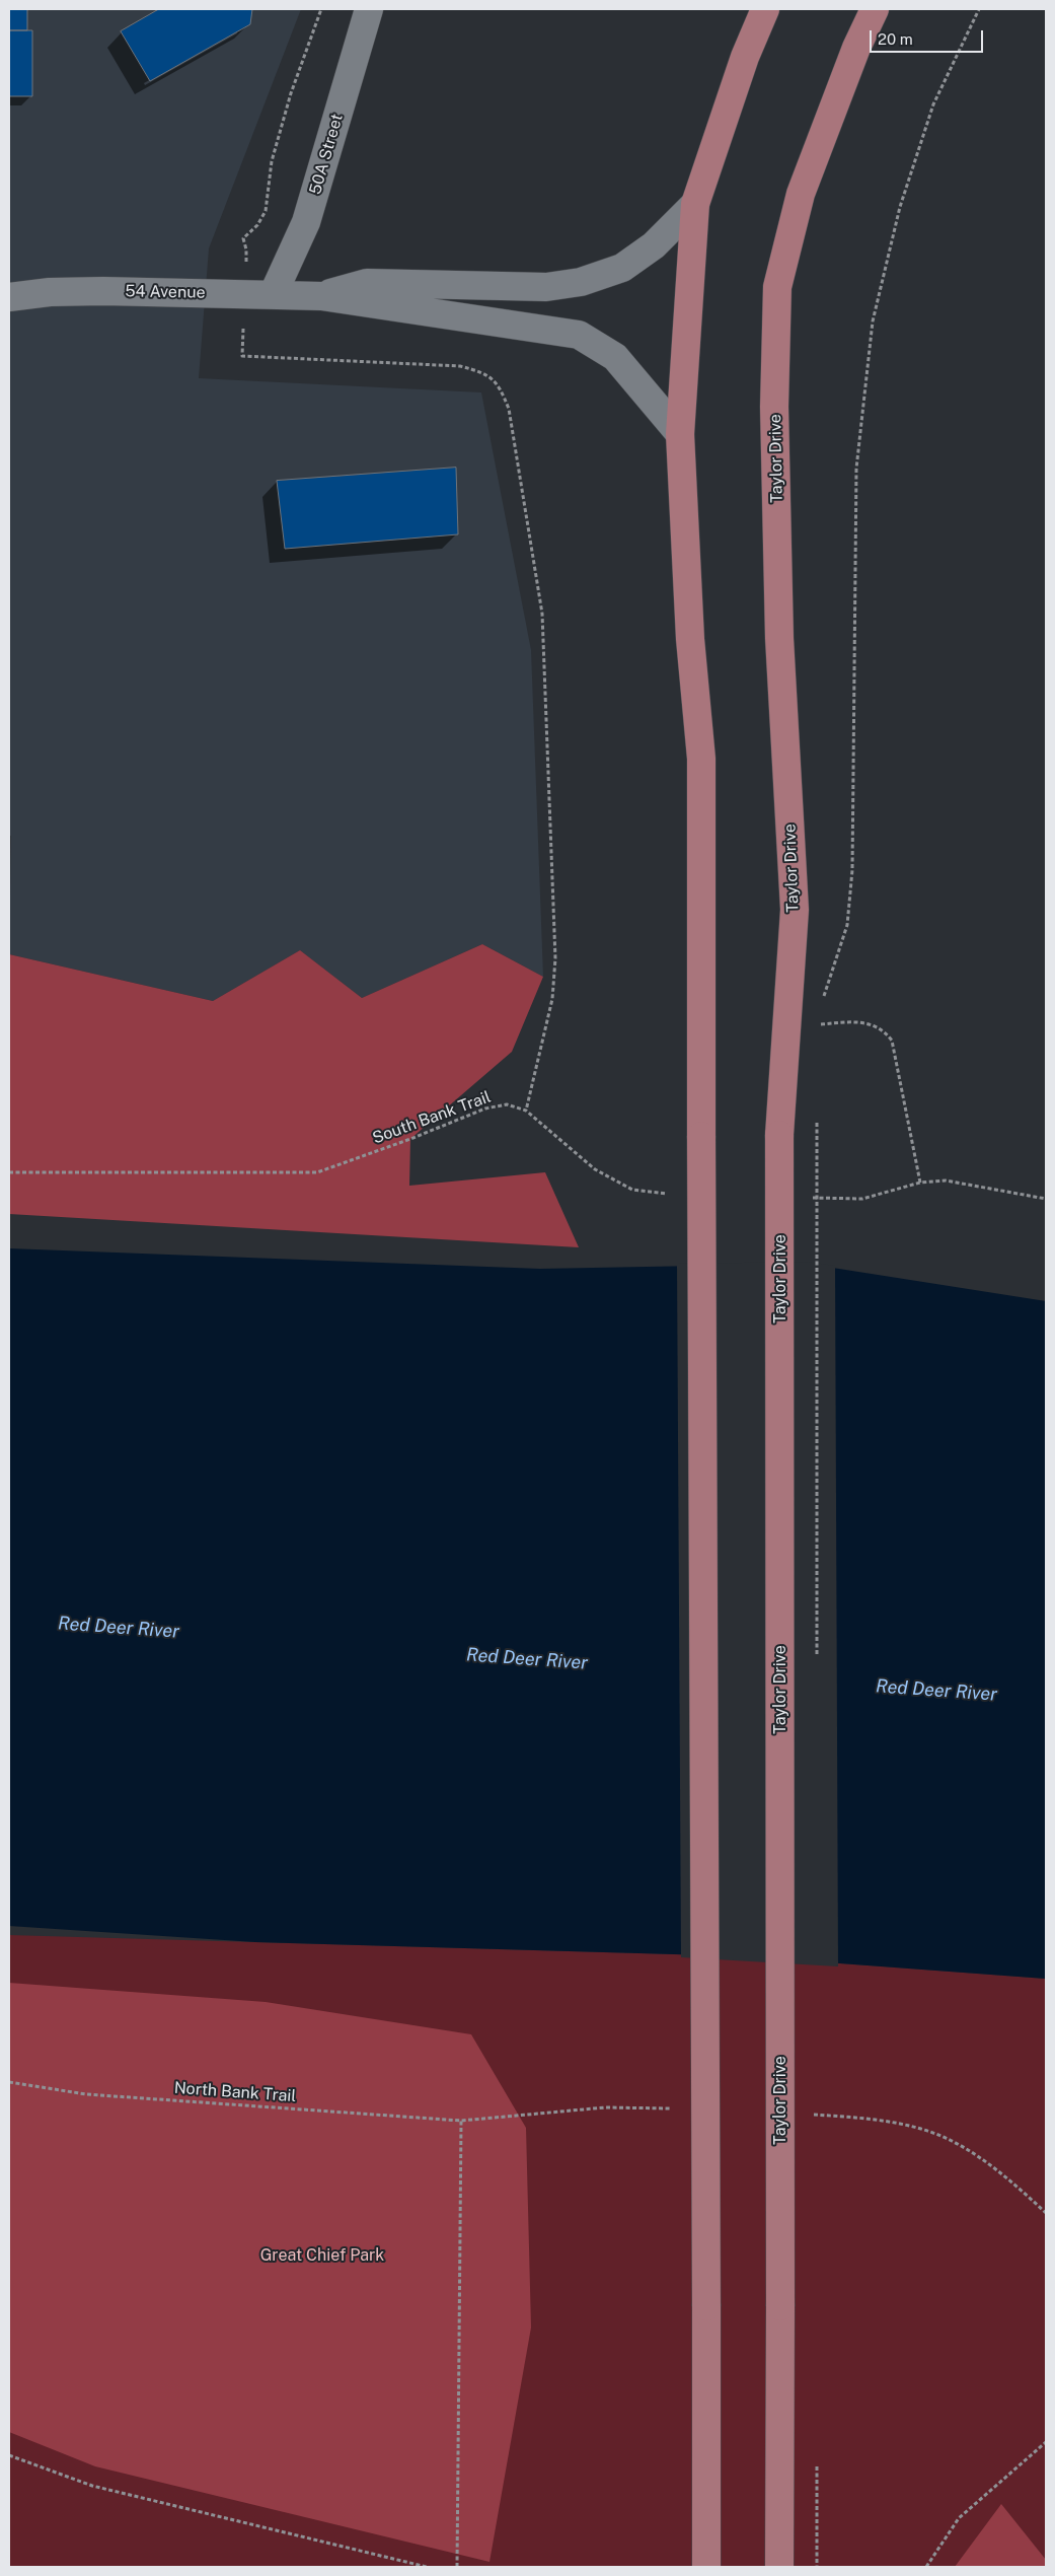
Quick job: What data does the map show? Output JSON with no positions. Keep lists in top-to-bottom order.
{
  "streets": {
    "main road": ["Taylor Drive"],
    "street": ["50A Street", "54 Avenue"],
    "path": ["South Bank Trail", "North Bank Trail"]
  },
  "crossings": [
    ["50A Street", "54 Avenue"]
  ],
  "water": ["Red Deer River"],
  "parks": ["Great Chief Park"],
  "scale_bar": "20 m"
}
